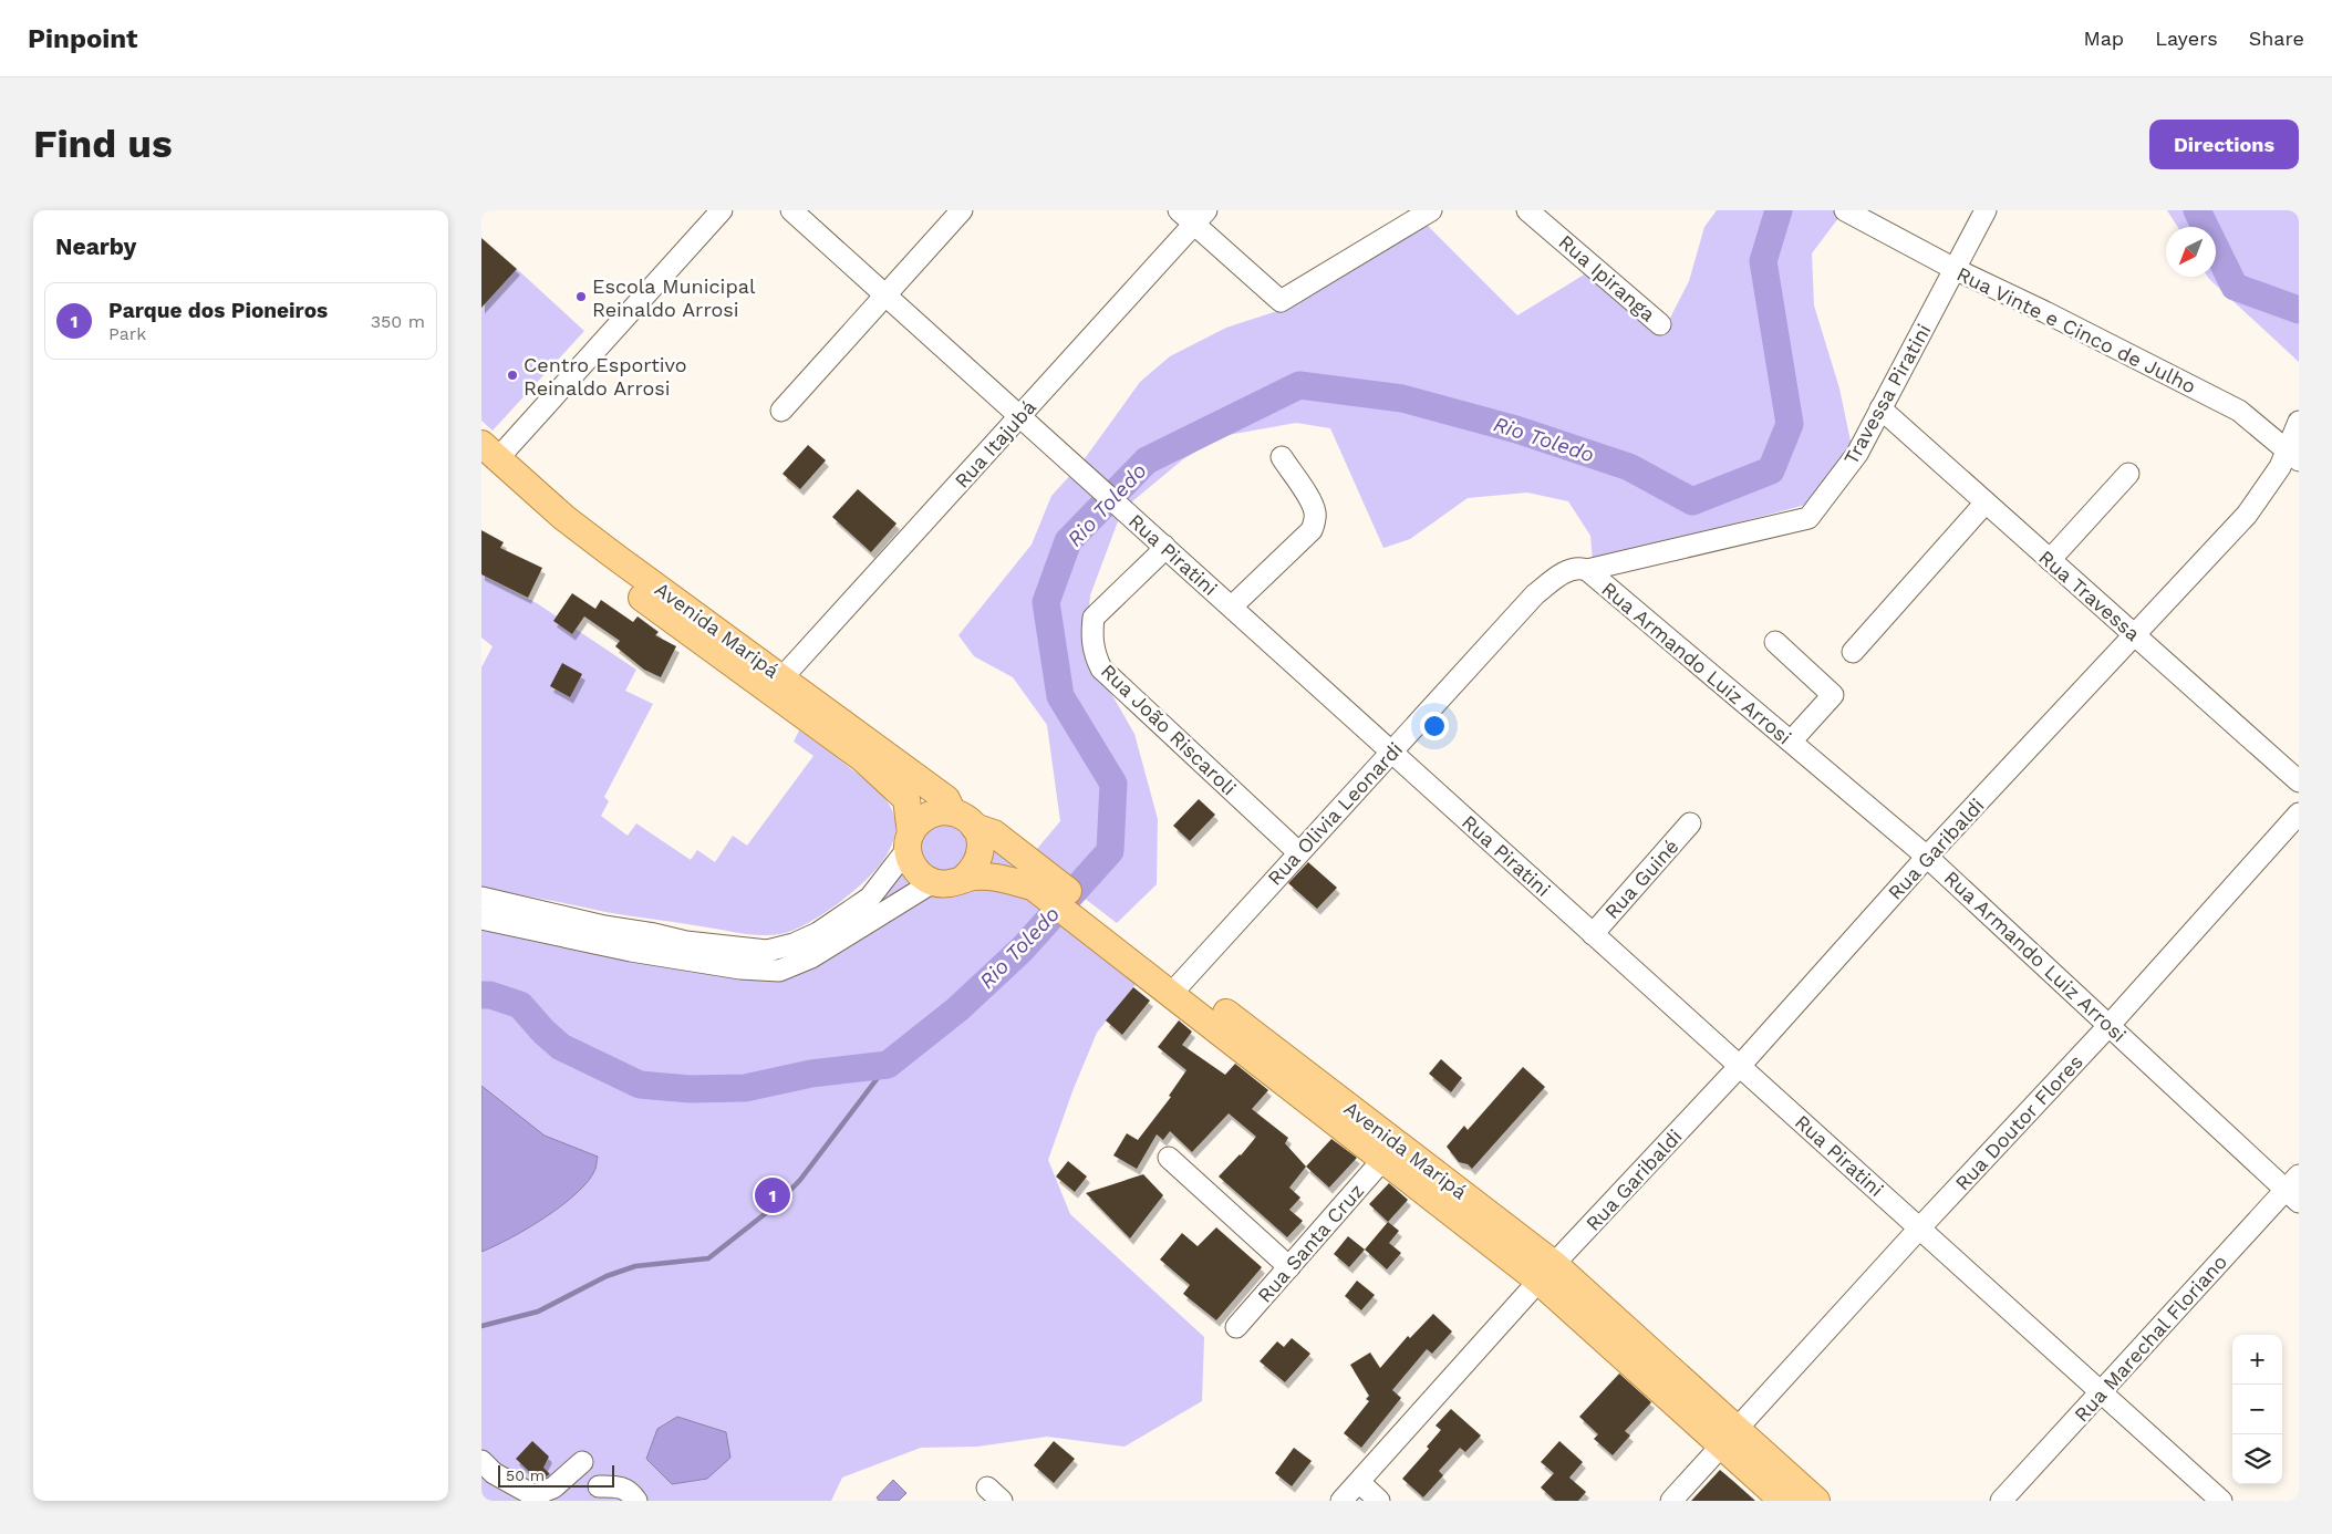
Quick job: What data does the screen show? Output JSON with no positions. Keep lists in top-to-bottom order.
{
  "streets": {
    "main road": ["Avenida Maripá"],
    "street": [
      "Rua Ipiranga",
      "Rua Vinte e Cinco de Julho",
      "Travessa Piratini",
      "Rua Itajubá",
      "Rua Piratini",
      "Rua Travessa",
      "Rua Armando Luiz Arrosi",
      "Rua João Riscaroli",
      "Rua Olivia Leonardi",
      "Rua Garibaldi",
      "Rua Guiné",
      "Rua Doutor Flores",
      "Rua Santa Cruz",
      "Rua Marechal Floriano"
    ]
  },
  "crossings": [
    ["Rua Vinte e Cinco de Julho", "Travessa Piratini"],
    ["Rua Vinte e Cinco de Julho", "Rua Garibaldi"],
    ["Travessa Piratini", "Rua Travessa"],
    ["Travessa Piratini", "Rua Armando Luiz Arrosi"],
    ["Travessa Piratini", "Rua Olivia Leonardi"],
    ["Rua Itajubá", "Rua Piratini"],
    ["Rua Itajubá", "Avenida Maripá"],
    ["Rua Piratini", "Rua João Riscaroli"],
    ["Rua Piratini", "Rua Olivia Leonardi"],
    ["Rua Piratini", "Rua Garibaldi"],
    ["Rua Piratini", "Rua Guiné"],
    ["Rua Piratini", "Rua Doutor Flores"],
    ["Rua Piratini", "Rua Marechal Floriano"],
    ["Rua Travessa", "Rua Garibaldi"],
    ["Avenida Maripá", "Rua Olivia Leonardi"],
    ["Avenida Maripá", "Rua Garibaldi"],
    ["Avenida Maripá", "Rua Doutor Flores"],
    ["Avenida Maripá", "Rua Santa Cruz"],
    ["Rua Armando Luiz Arrosi", "Rua Olivia Leonardi"],
    ["Rua Armando Luiz Arrosi", "Rua Garibaldi"],
    ["Rua Armando Luiz Arrosi", "Rua Doutor Flores"],
    ["Rua Armando Luiz Arrosi", "Rua Marechal Floriano"],
    ["Rua João Riscaroli", "Rua Olivia Leonardi"]
  ],
  "water": ["Rio Toledo"],
  "places": ["Escola Municipal Reinaldo Arrosi", "Centro Esportivo Reinaldo Arrosi"],
  "scale_bar": "50 m",
  "north": "bottom left",
  "page": {
    "header": "Pinpoint",
    "nav": ["Map", "Layers", "Share"],
    "buttons": "Directions",
    "title": "Find us",
    "heading": "Nearby",
    "list": [
      {
        "mark": "1",
        "name": "Parque dos Pioneiros",
        "note": "Park",
        "value": "350 m"
      }
    ],
    "pins": "1",
    "map_buttons": ["+", "−"],
    "scale": "50 m"
  }
}
